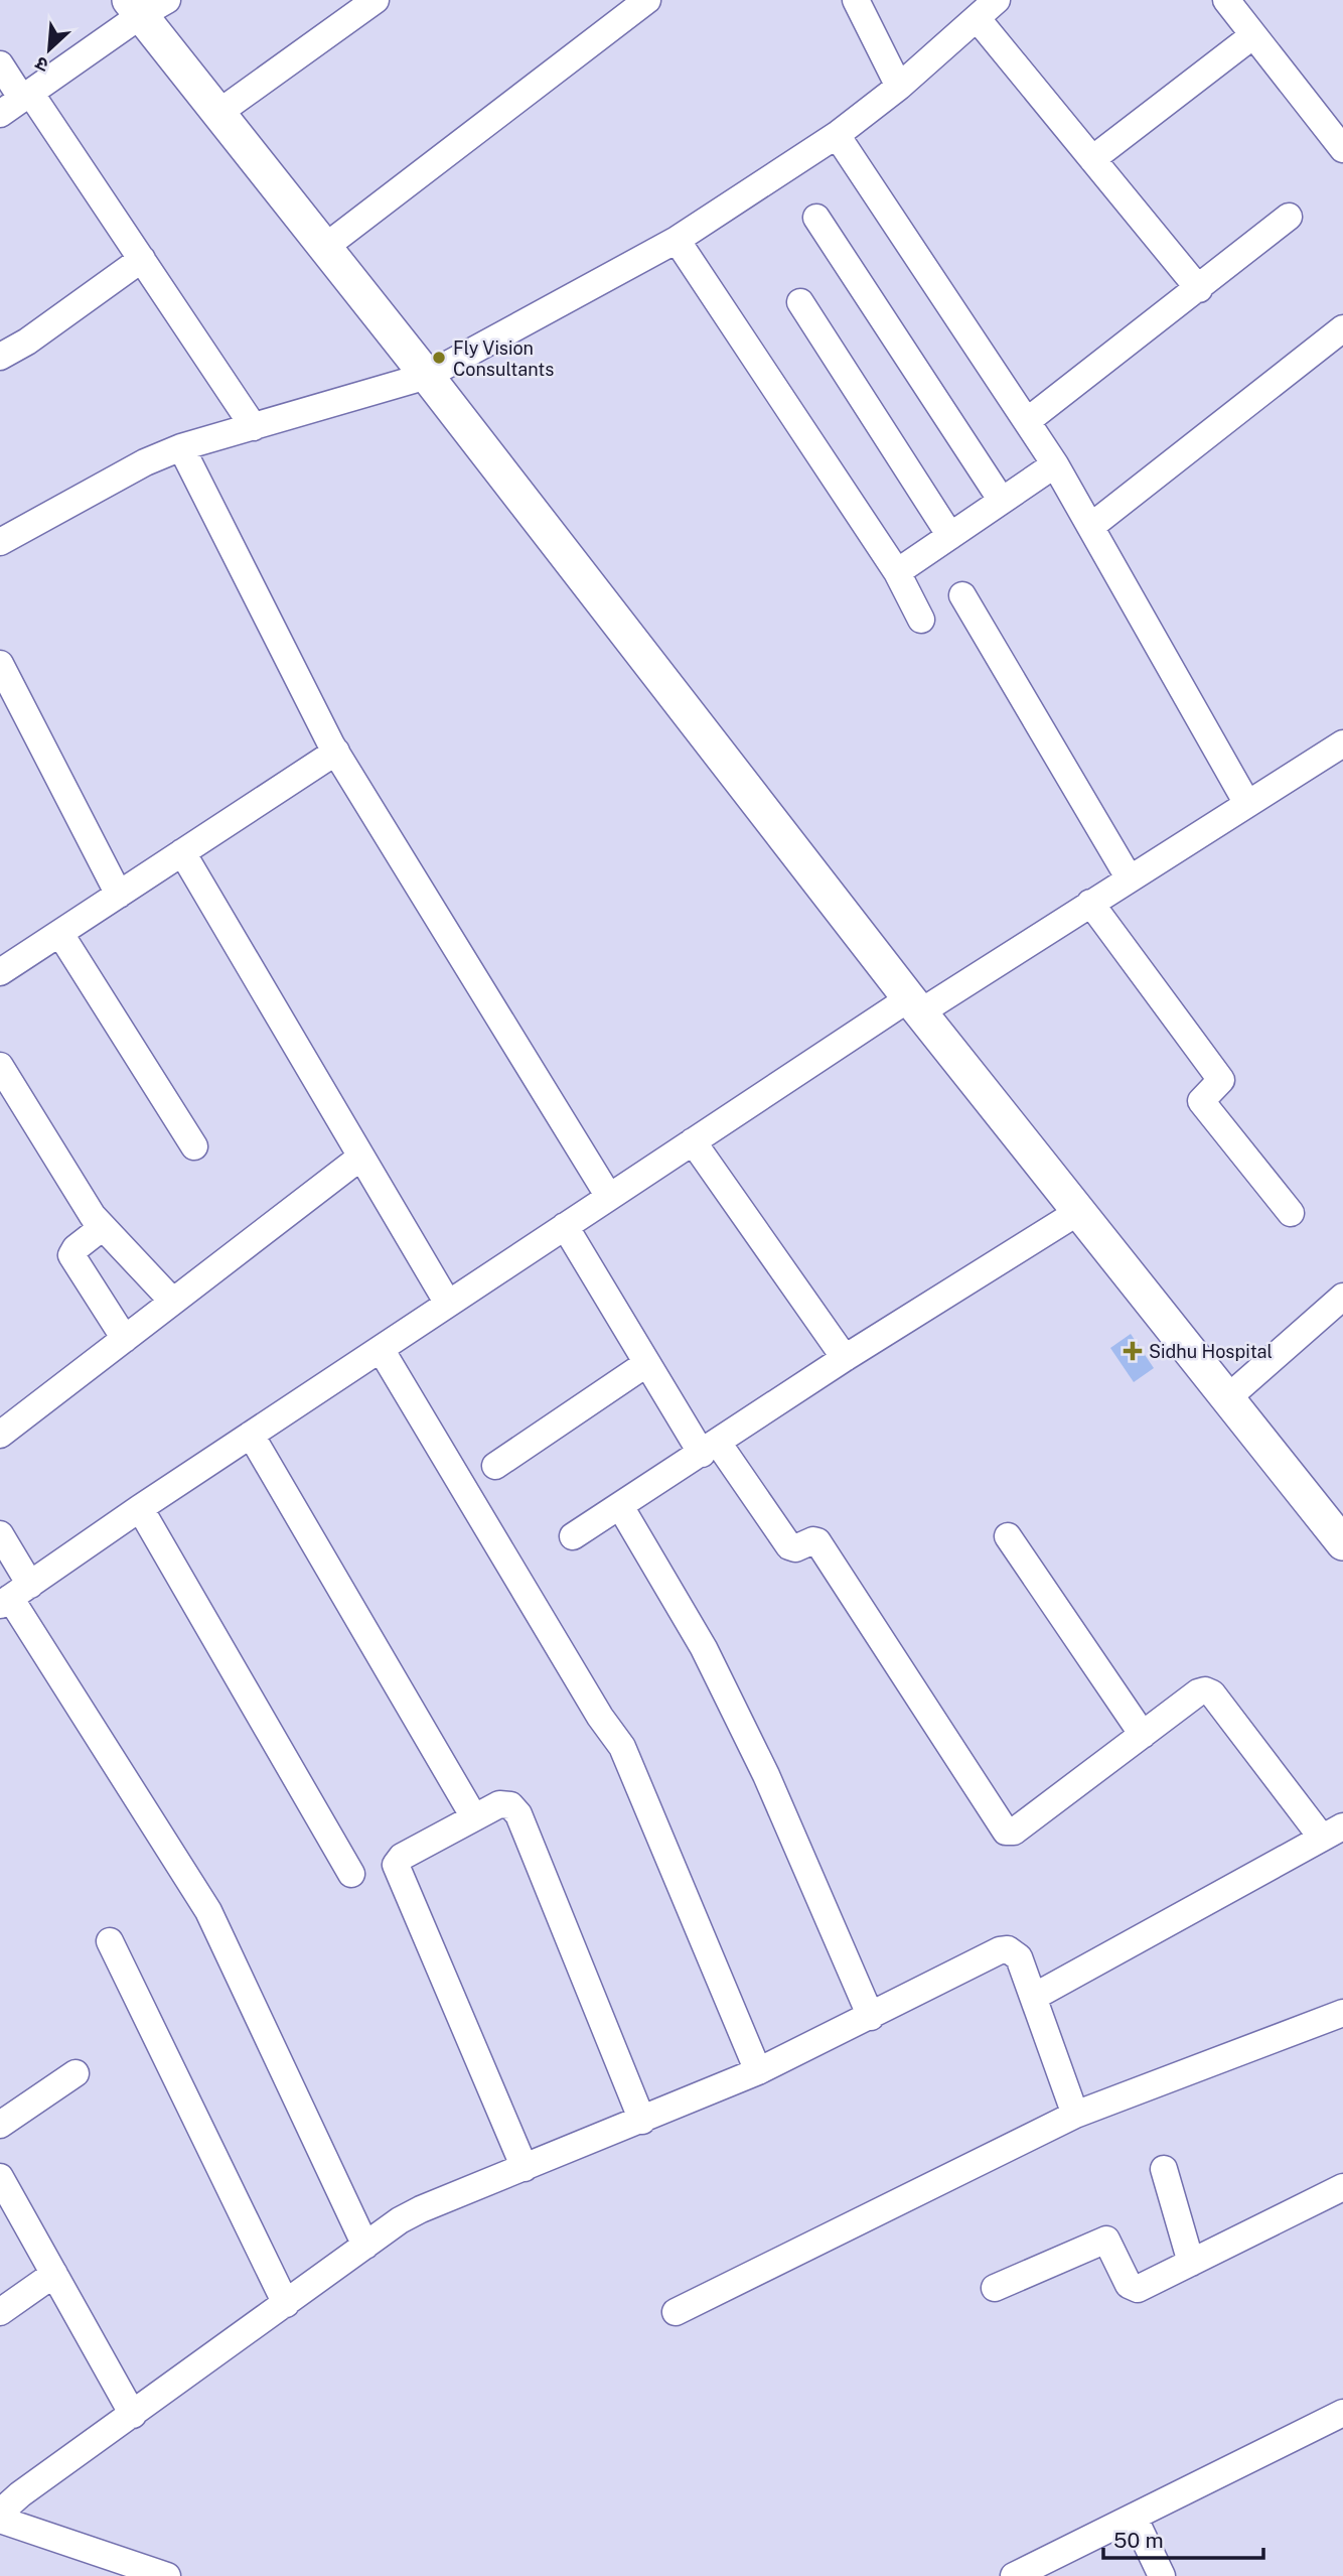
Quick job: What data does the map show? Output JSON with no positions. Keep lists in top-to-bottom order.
{
  "places": {
    "other": ["Fly Vision Consultants"],
    "health": ["Sidhu Hospital"]
  },
  "scale_bar": "50 m",
  "north": "bottom left"
}
